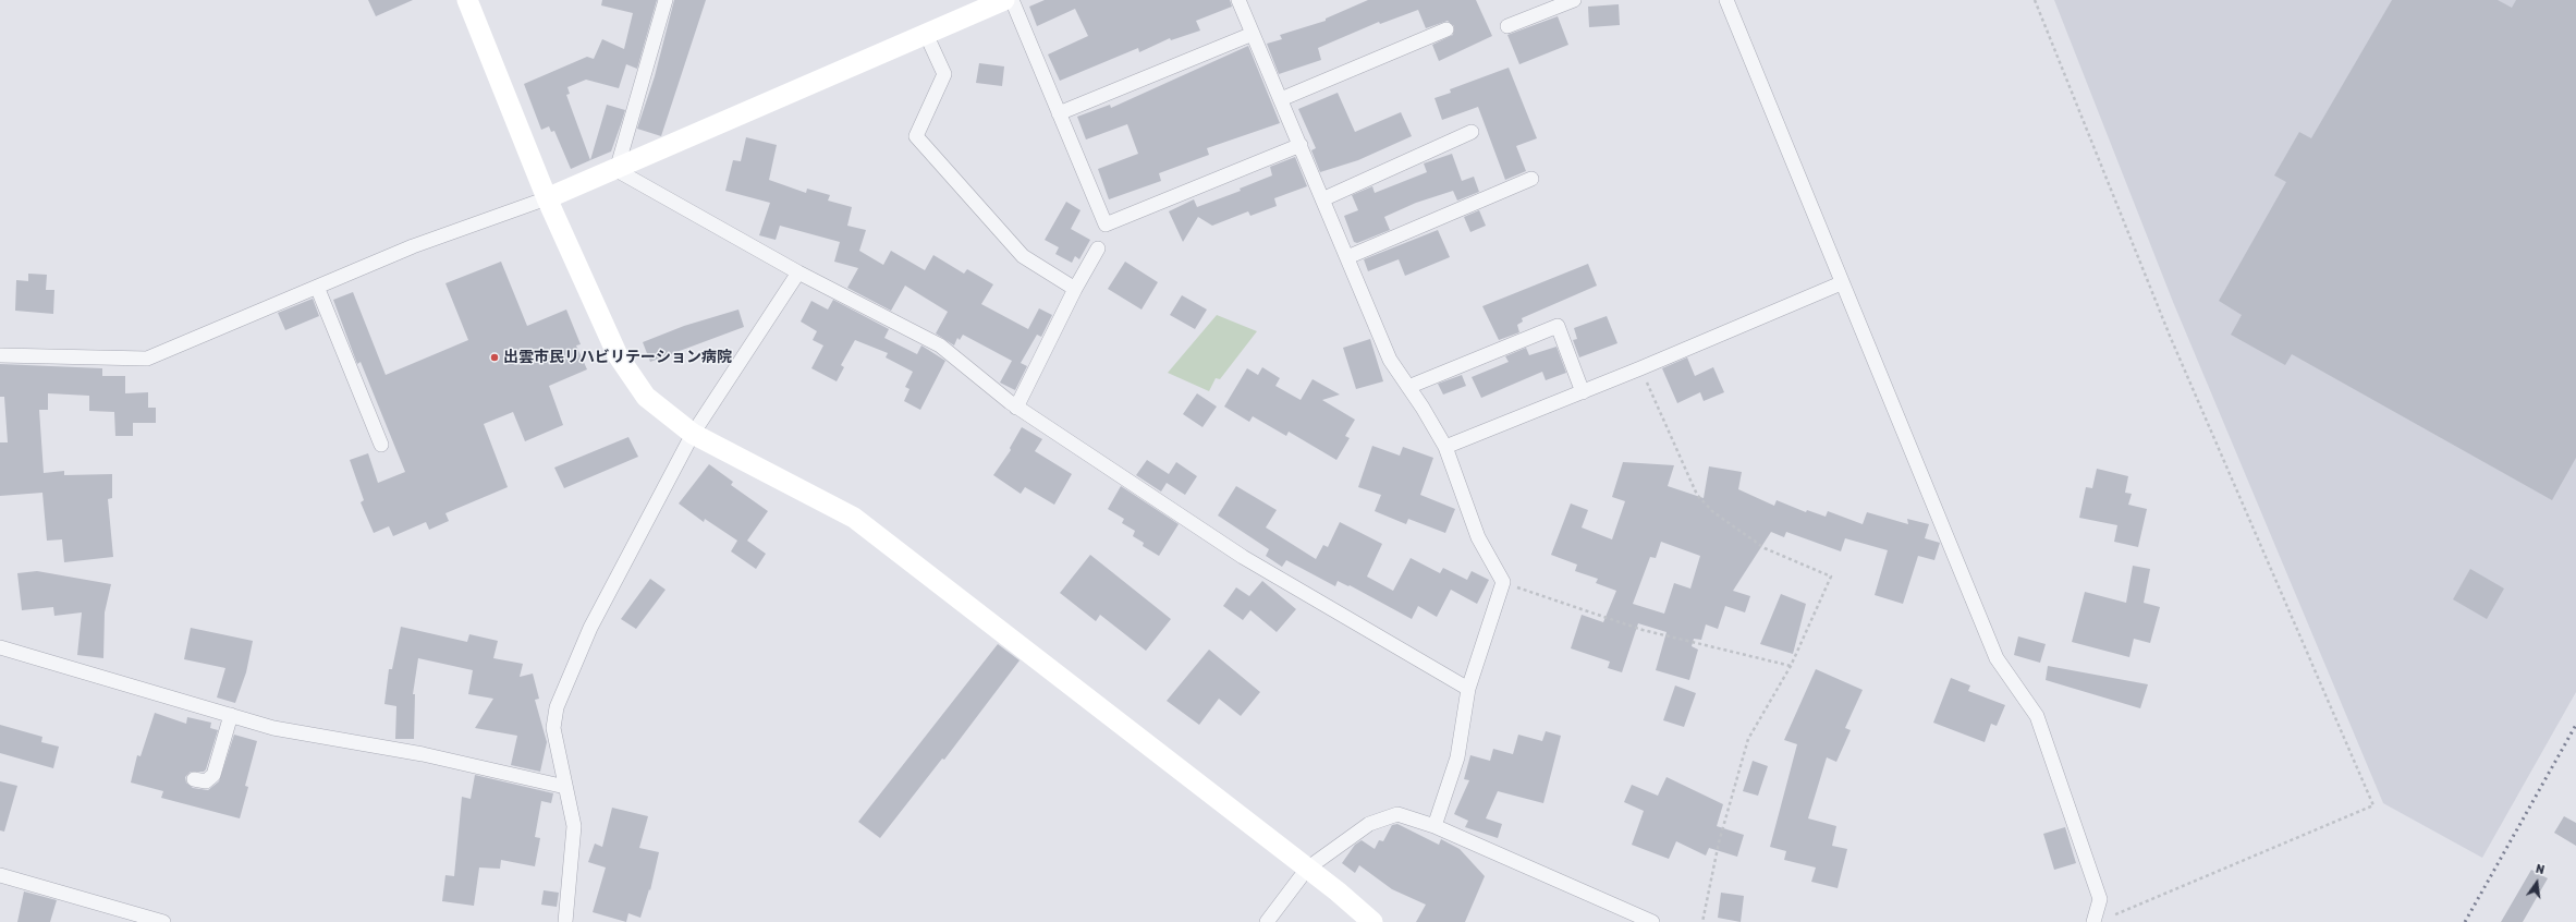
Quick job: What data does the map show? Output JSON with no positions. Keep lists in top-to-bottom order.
{
  "places": ["出雲市民リハビリテーション病院"],
  "north": "top"
}
